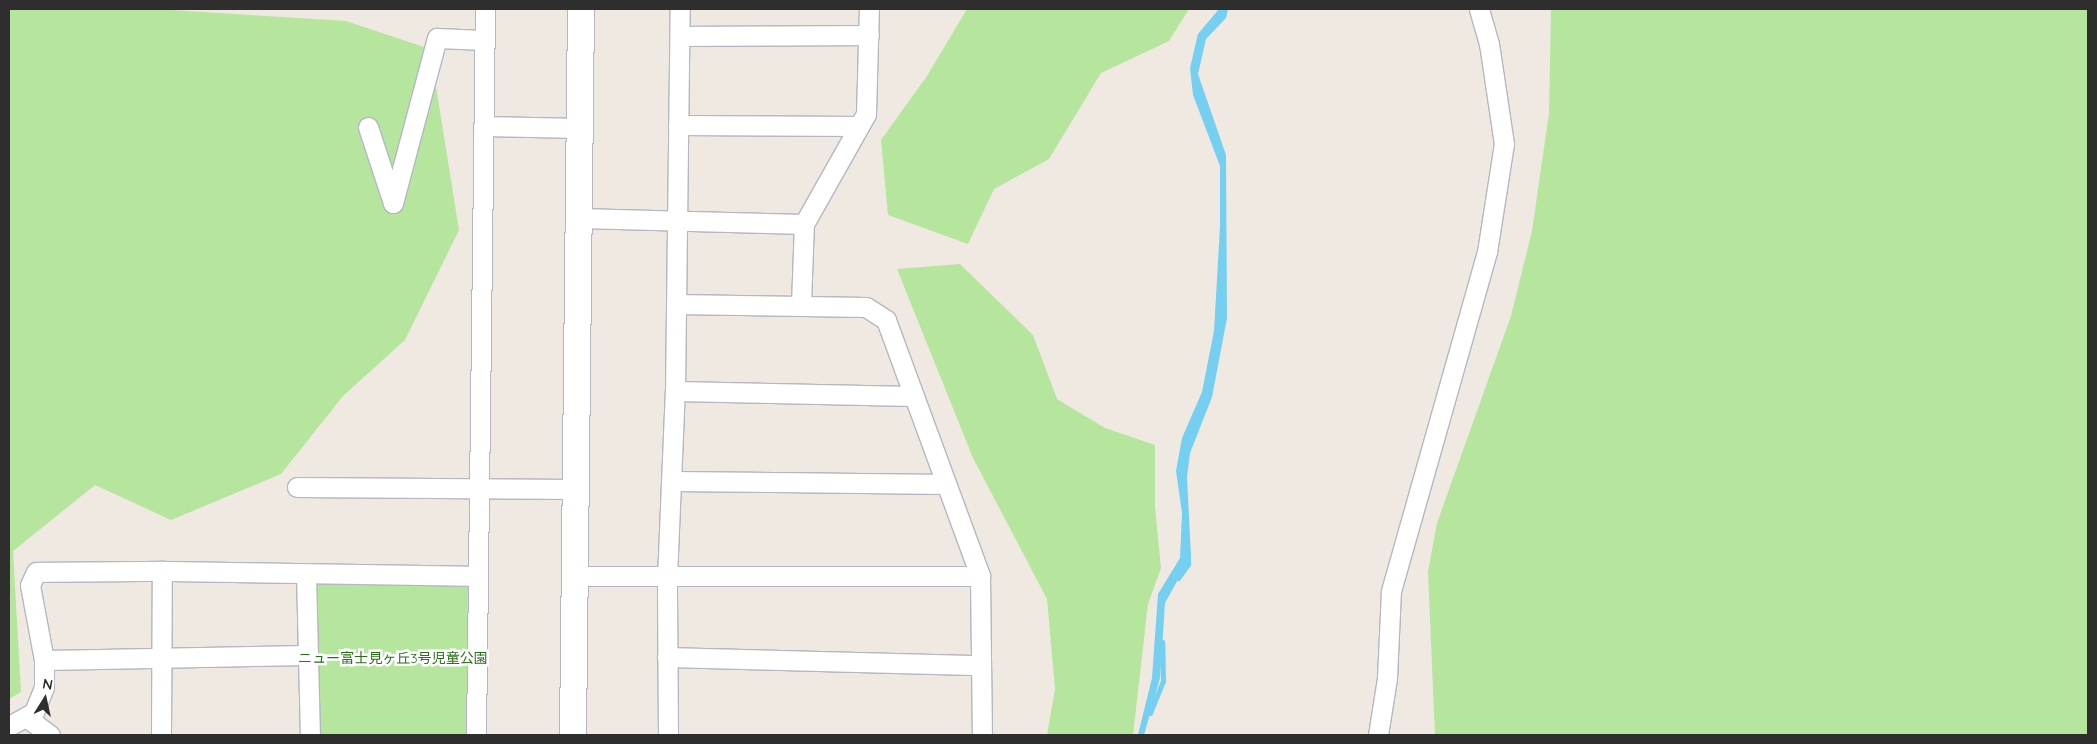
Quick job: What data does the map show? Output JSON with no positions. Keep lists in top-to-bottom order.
{
  "parks": ["ニュー富士見ヶ丘3号児童公園"],
  "north": "top"
}
